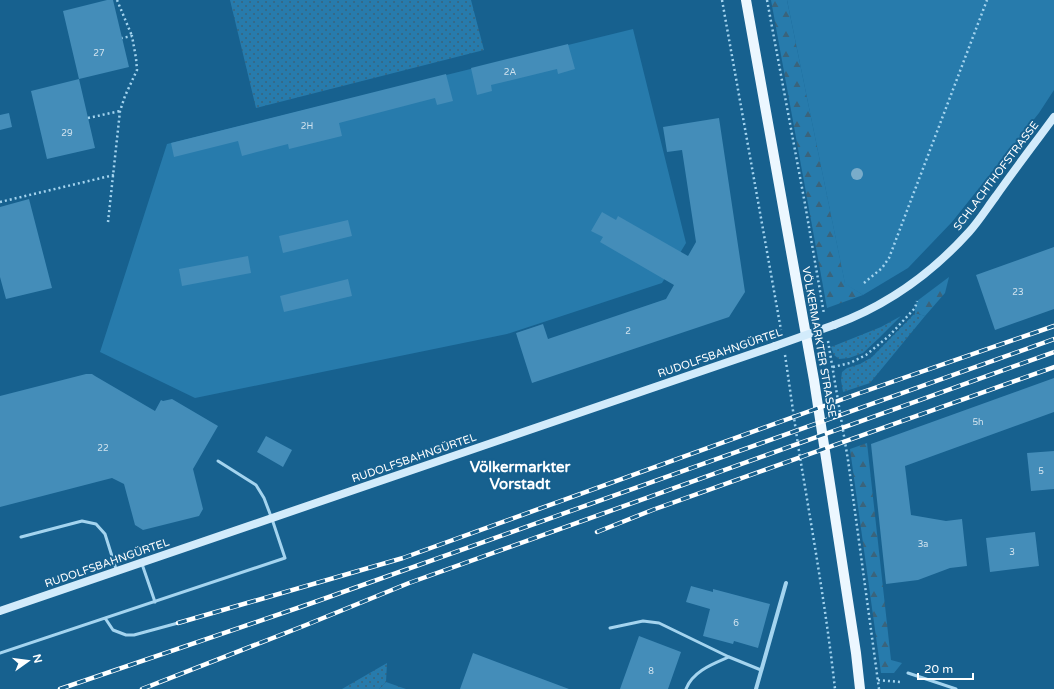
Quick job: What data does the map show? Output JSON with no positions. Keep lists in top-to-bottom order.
{
  "streets": {
    "main road": ["VÖLKERMARKTER STRASSE"],
    "street": ["SCHLACHTHOFSTRASSE", "RUDOLFSBAHNGÜRTEL"]
  },
  "crossings": [
    ["SCHLACHTHOFSTRASSE", "RUDOLFSBAHNGÜRTEL"]
  ],
  "districts": ["Völkermarkter Vorstadt"],
  "house_numbers": [
    "27",
    "2A",
    "2H",
    "29",
    "23",
    "2",
    "5h",
    "22",
    "5",
    "3a",
    "3",
    "6",
    "8"
  ],
  "scale_bar": "20 m",
  "north": "right"
}
